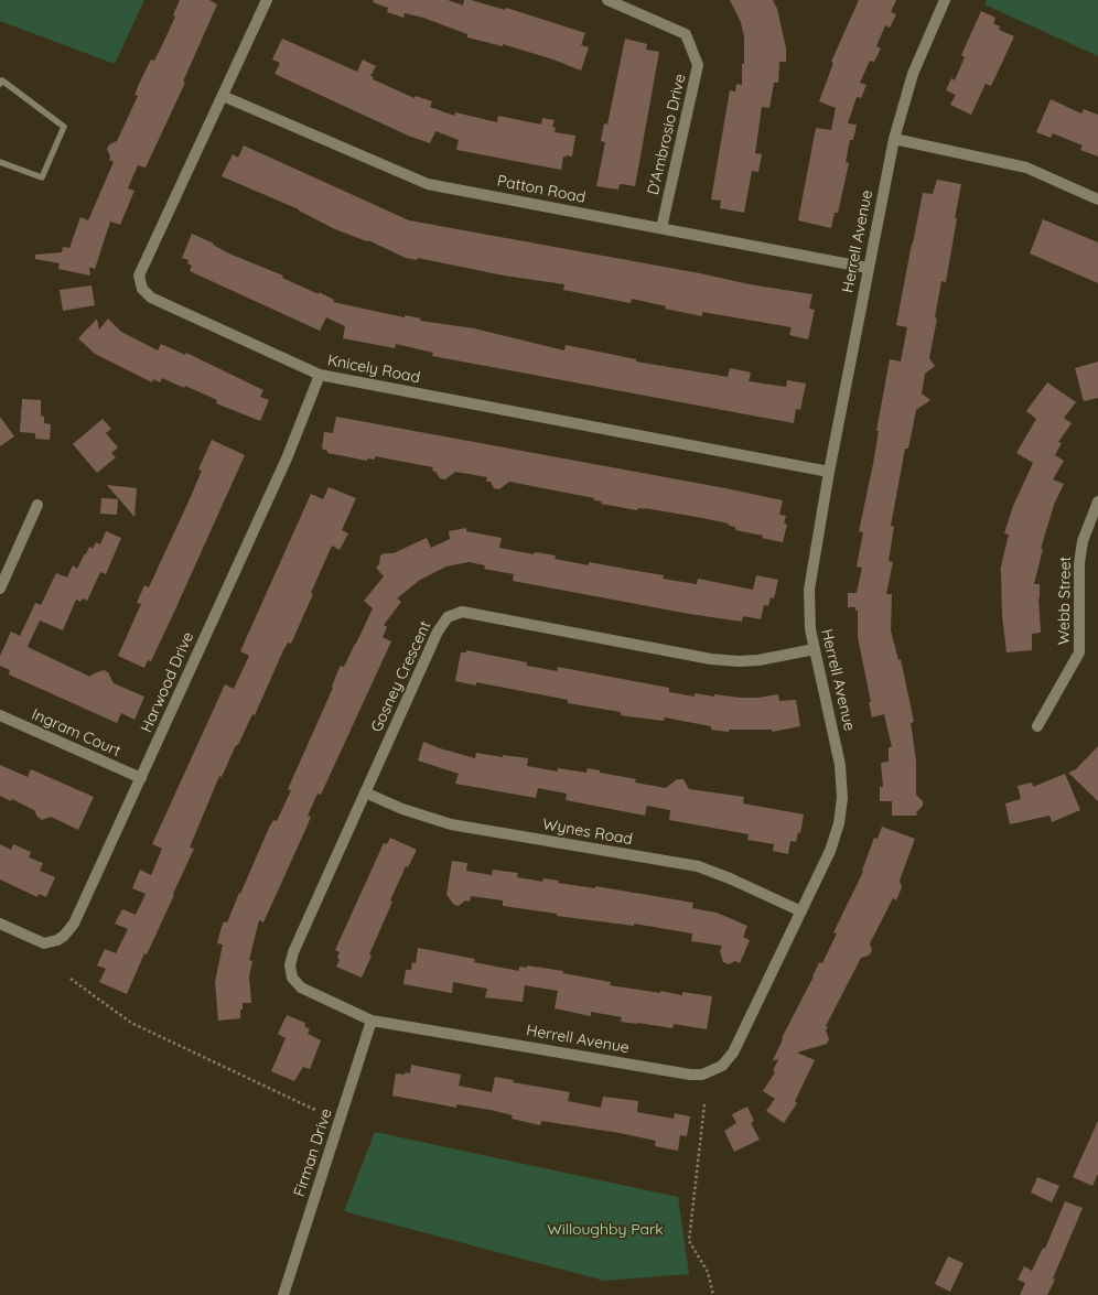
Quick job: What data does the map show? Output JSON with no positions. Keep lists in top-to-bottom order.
{
  "streets": {
    "street": [
      "D'Ambrosio Drive",
      "Patton Road",
      "Herrell Avenue",
      "Knicely Road",
      "Webb Street",
      "Gosney Crescent",
      "Harwood Drive",
      "Ingram Court",
      "Wynes Road",
      "Firman Drive"
    ]
  },
  "crossings": [
    ["D'Ambrosio Drive", "Patton Road"],
    ["Patton Road", "Herrell Avenue"],
    ["Patton Road", "Knicely Road"],
    ["Herrell Avenue", "Knicely Road"],
    ["Herrell Avenue", "Gosney Crescent"],
    ["Herrell Avenue", "Wynes Road"],
    ["Herrell Avenue", "Firman Drive"],
    ["Knicely Road", "Harwood Drive"],
    ["Gosney Crescent", "Wynes Road"],
    ["Gosney Crescent", "Firman Drive"],
    ["Harwood Drive", "Ingram Court"]
  ],
  "parks": ["Willoughby Park"]
}
